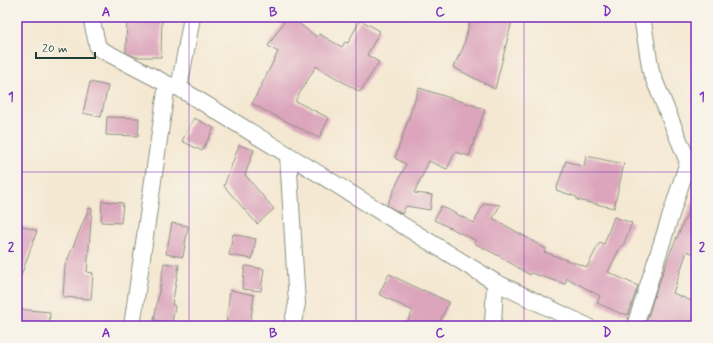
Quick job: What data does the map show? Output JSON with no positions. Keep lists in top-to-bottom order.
{
  "scale_bar": "20 m",
  "grid": {
    "columns": [
      "A",
      "B",
      "C",
      "D"
    ],
    "rows": ["1", "2"]
  }
}
